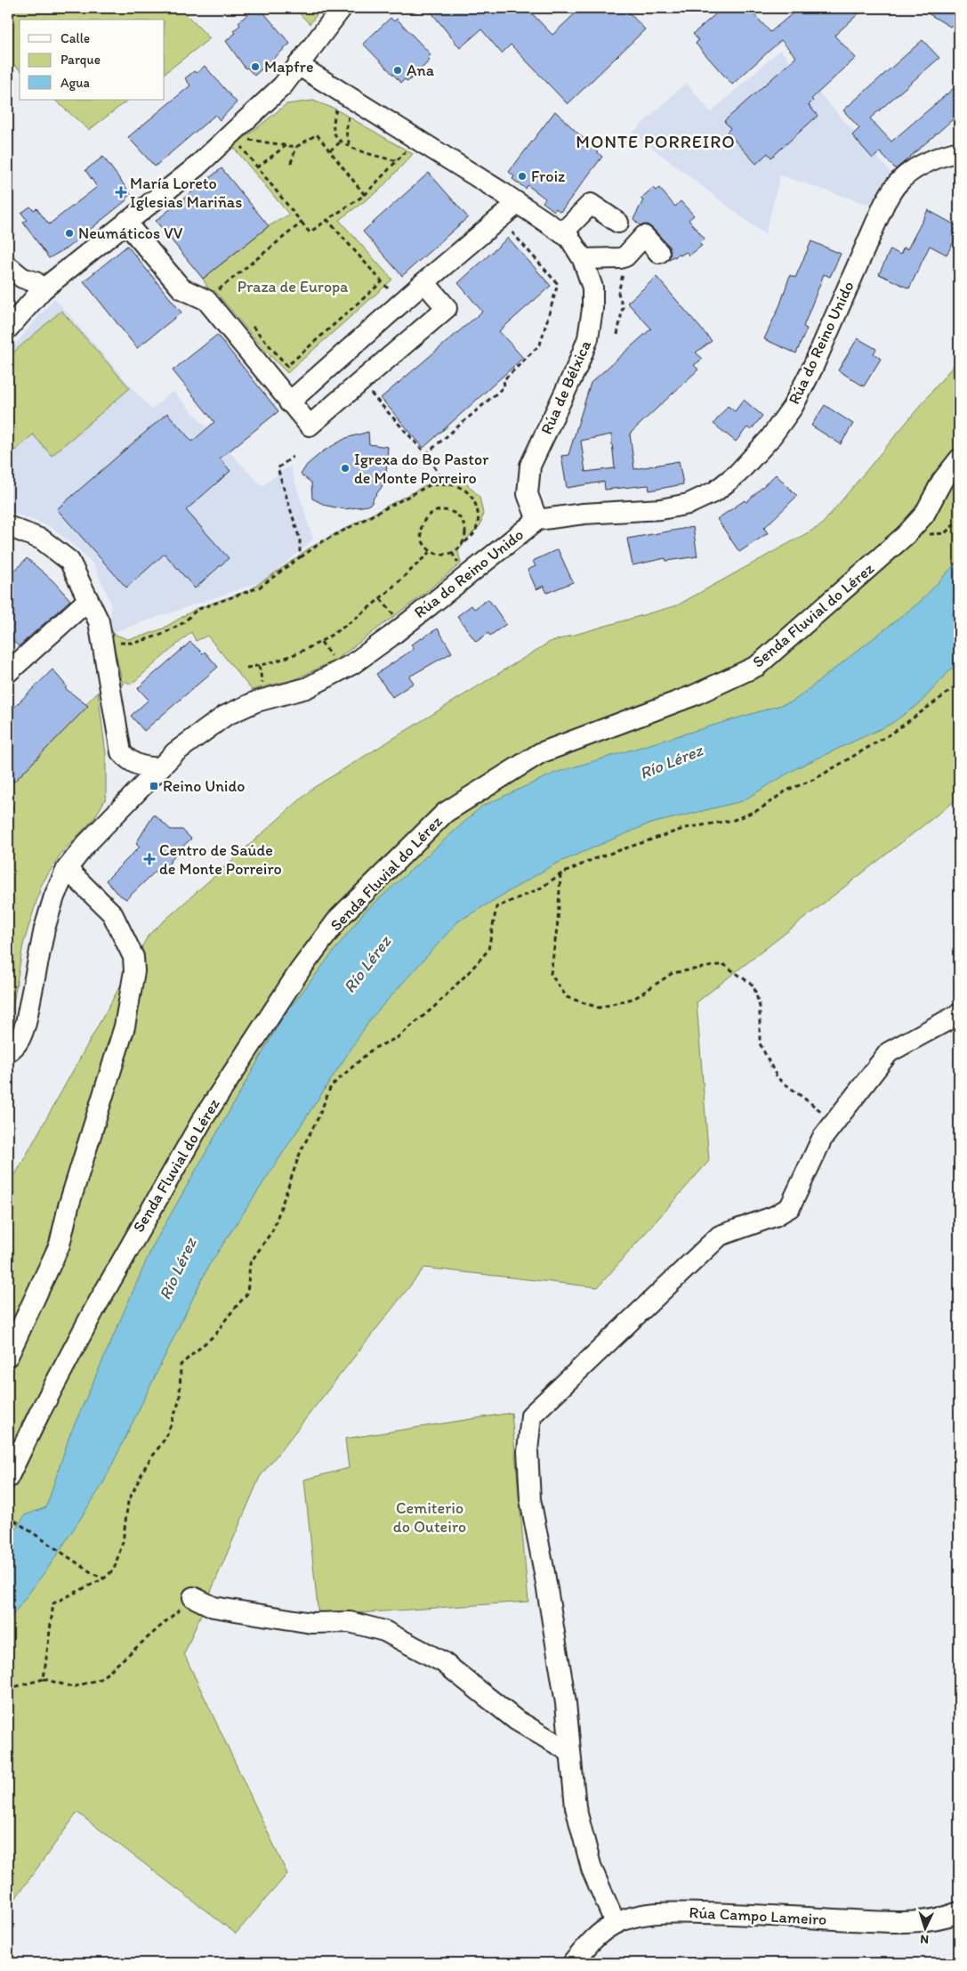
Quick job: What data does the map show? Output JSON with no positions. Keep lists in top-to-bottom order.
{
  "streets": {
    "street": [
      "Rúa do Reino Unido",
      "Rúa de Bélxica",
      "Senda Fluvial do Lérez",
      "Rúa Campo Lameiro"
    ]
  },
  "crossings": [
    ["Rúa do Reino Unido", "Rúa de Bélxica"]
  ],
  "districts": ["MONTE PORREIRO"],
  "water": ["Río Lérez"],
  "parks": ["Praza de Europa", "Cemiterio do Outeiro"],
  "places": {
    "other": [
      "Mapfre",
      "Ana",
      "Froiz",
      "Neumáticos VV",
      "Igrexa do Bo Pastor de Monte Porreiro"
    ],
    "health": ["María Loreto Iglesias Mariñas", "Centro de Saúde de Monte Porreiro"],
    "transit": ["Reino Unido"]
  },
  "legend": ["Calle", "Parque", "Agua"],
  "north": "bottom"
}
